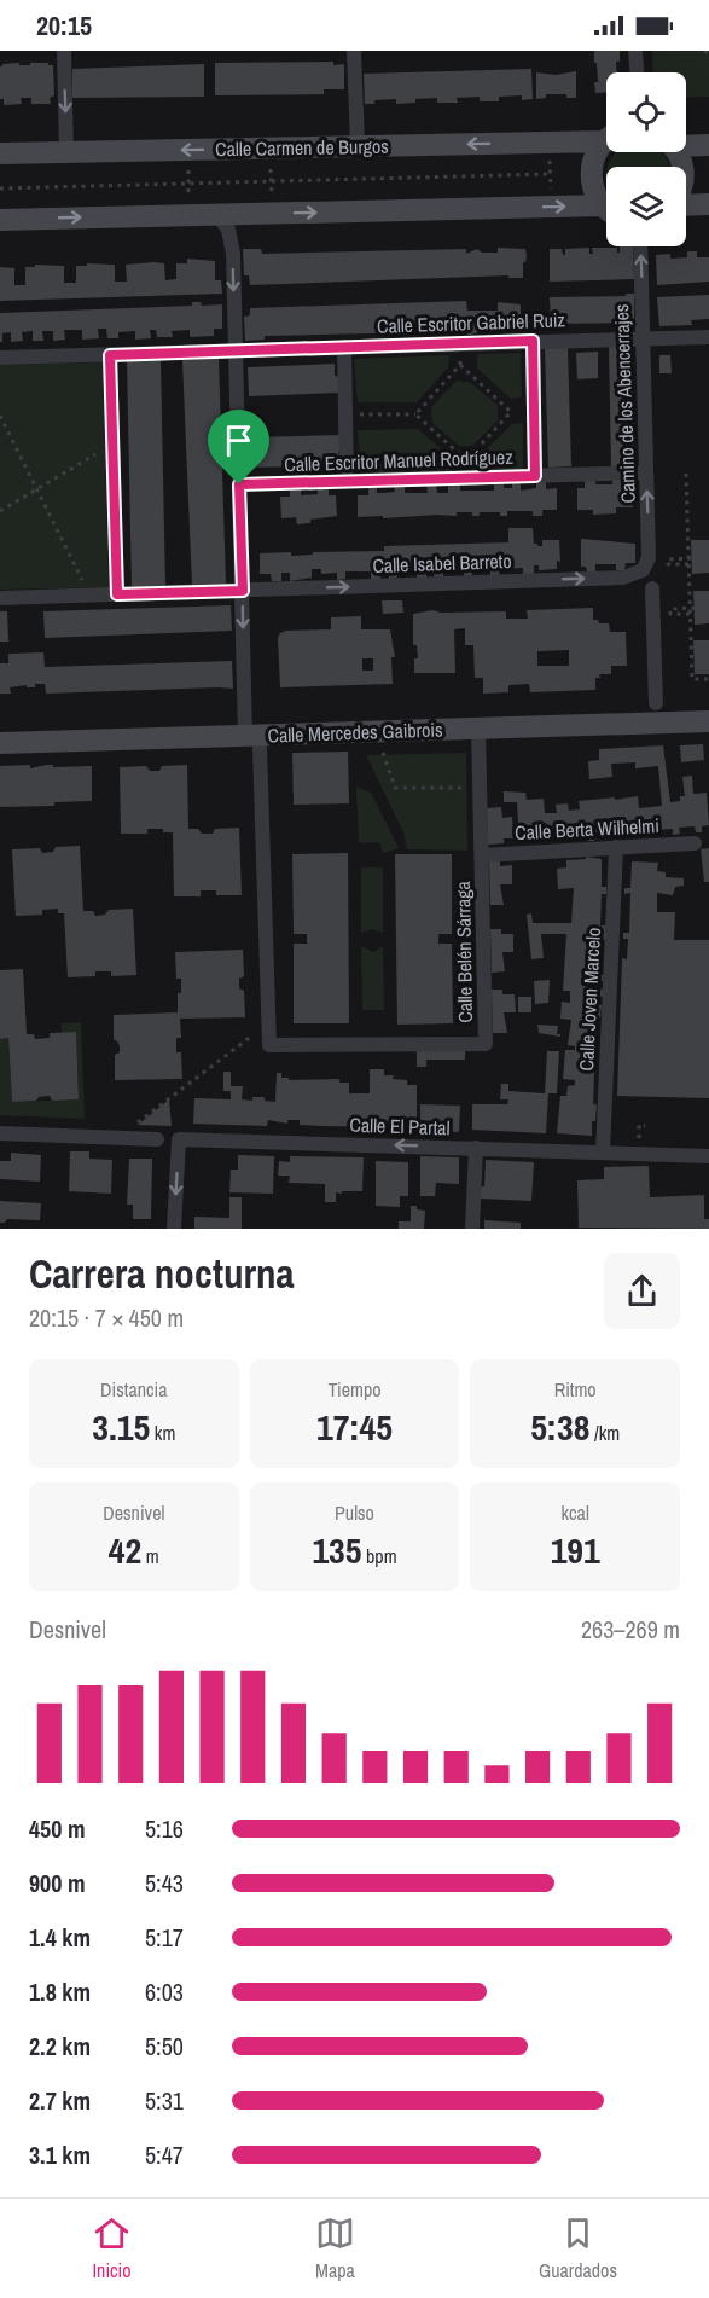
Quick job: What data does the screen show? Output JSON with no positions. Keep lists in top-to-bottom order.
{
  "streets": {
    "main road": ["Calle Carmen de Burgos", "Calle Mercedes Gaibrois"],
    "street": [
      "Calle Escritor Gabriel Ruiz",
      "Camino de los Abencerrajes",
      "Calle Escritor Manuel Rodríguez",
      "Calle Isabel Barreto",
      "Calle Berta Wilhelmi",
      "Calle Belén Sárraga",
      "Calle Joven Marcelo",
      "Calle El Partal"
    ]
  },
  "crossings": [
    ["Calle Escritor Gabriel Ruiz", "Camino de los Abencerrajes"],
    ["Camino de los Abencerrajes", "Calle Escritor Manuel Rodríguez"],
    ["Camino de los Abencerrajes", "Calle Isabel Barreto"],
    ["Calle Mercedes Gaibrois", "Calle Belén Sárraga"],
    ["Calle Berta Wilhelmi", "Calle Belén Sárraga"],
    ["Calle Berta Wilhelmi", "Calle Joven Marcelo"],
    ["Calle Joven Marcelo", "Calle El Partal"]
  ],
  "one_way": ["Camino de los Abencerrajes", "Calle Isabel Barreto", "Calle El Partal"],
  "page": {
    "status": "20:15",
    "heading": ["Carrera nocturna", "20:15 · 7 × 450 m"],
    "stats": [
      ["Distancia", "3.15 km"],
      ["Tiempo", "17:45"],
      ["Ritmo", "5:38 /km"],
      ["Desnivel", "42 m"],
      ["Pulso", "135 bpm"],
      ["kcal", "191"]
    ],
    "chart": ["Desnivel", "263–269 m"],
    "list": [
      {
        "name": "450 m",
        "note": "5:16"
      },
      {
        "name": "900 m",
        "note": "5:43"
      },
      {
        "name": "1.4 km",
        "note": "5:17"
      },
      {
        "name": "1.8 km",
        "note": "6:03"
      },
      {
        "name": "2.2 km",
        "note": "5:50"
      },
      {
        "name": "2.7 km",
        "note": "5:31"
      },
      {
        "name": "3.1 km",
        "note": "5:47"
      }
    ],
    "tabs": ["Inicio", "Mapa", "Guardados"]
  }
}
